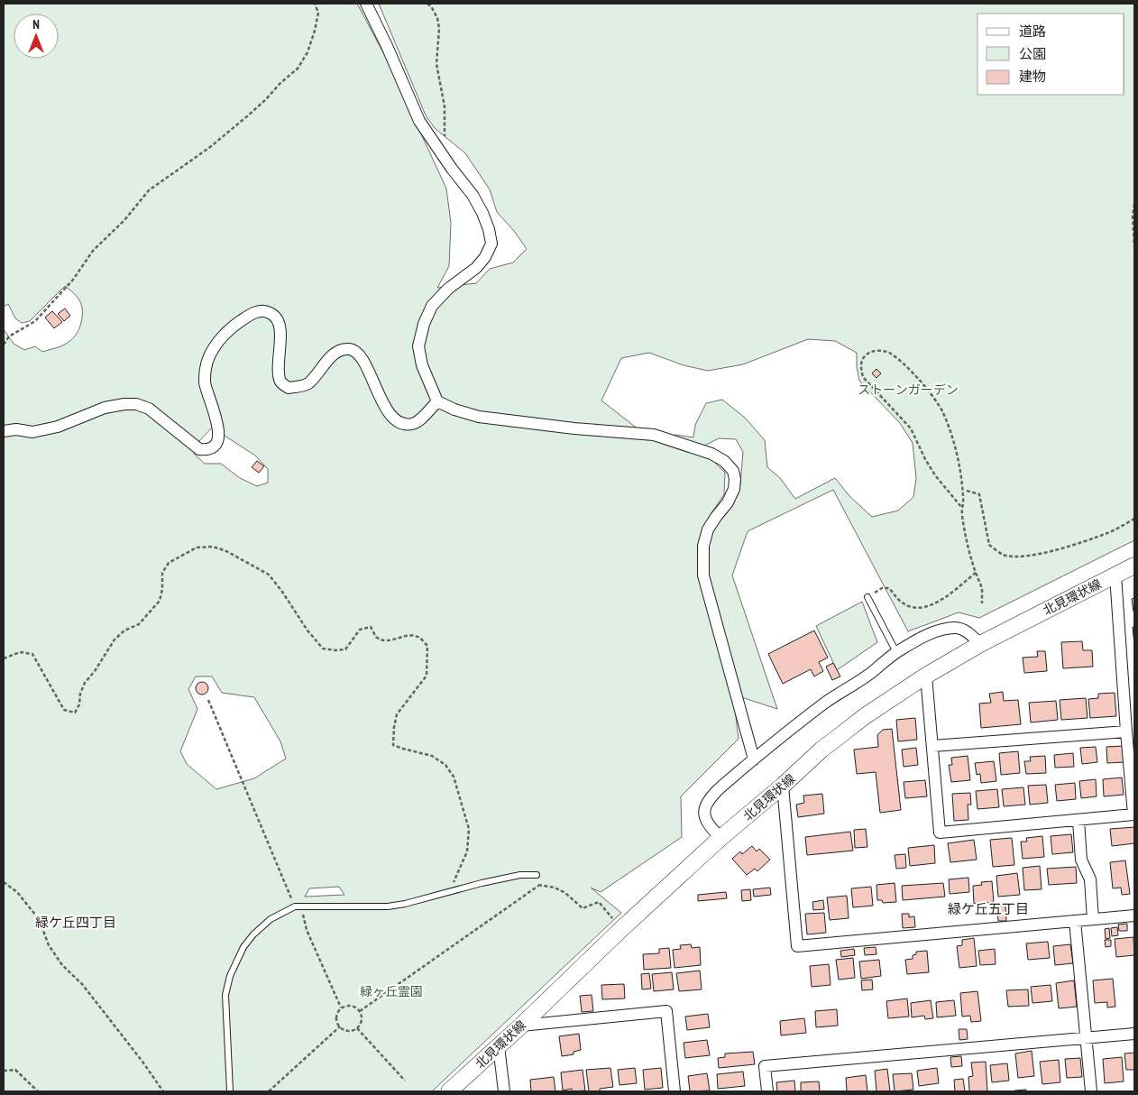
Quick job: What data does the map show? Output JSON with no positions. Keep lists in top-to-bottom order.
{
  "streets": {
    "main road": ["北見環状線"]
  },
  "districts": ["緑ケ丘五丁目", "緑ケ丘四丁目"],
  "parks": ["ストーンガーデン", "緑ヶ丘霊園"],
  "legend": ["道路", "公園", "建物"],
  "north": "top"
}
